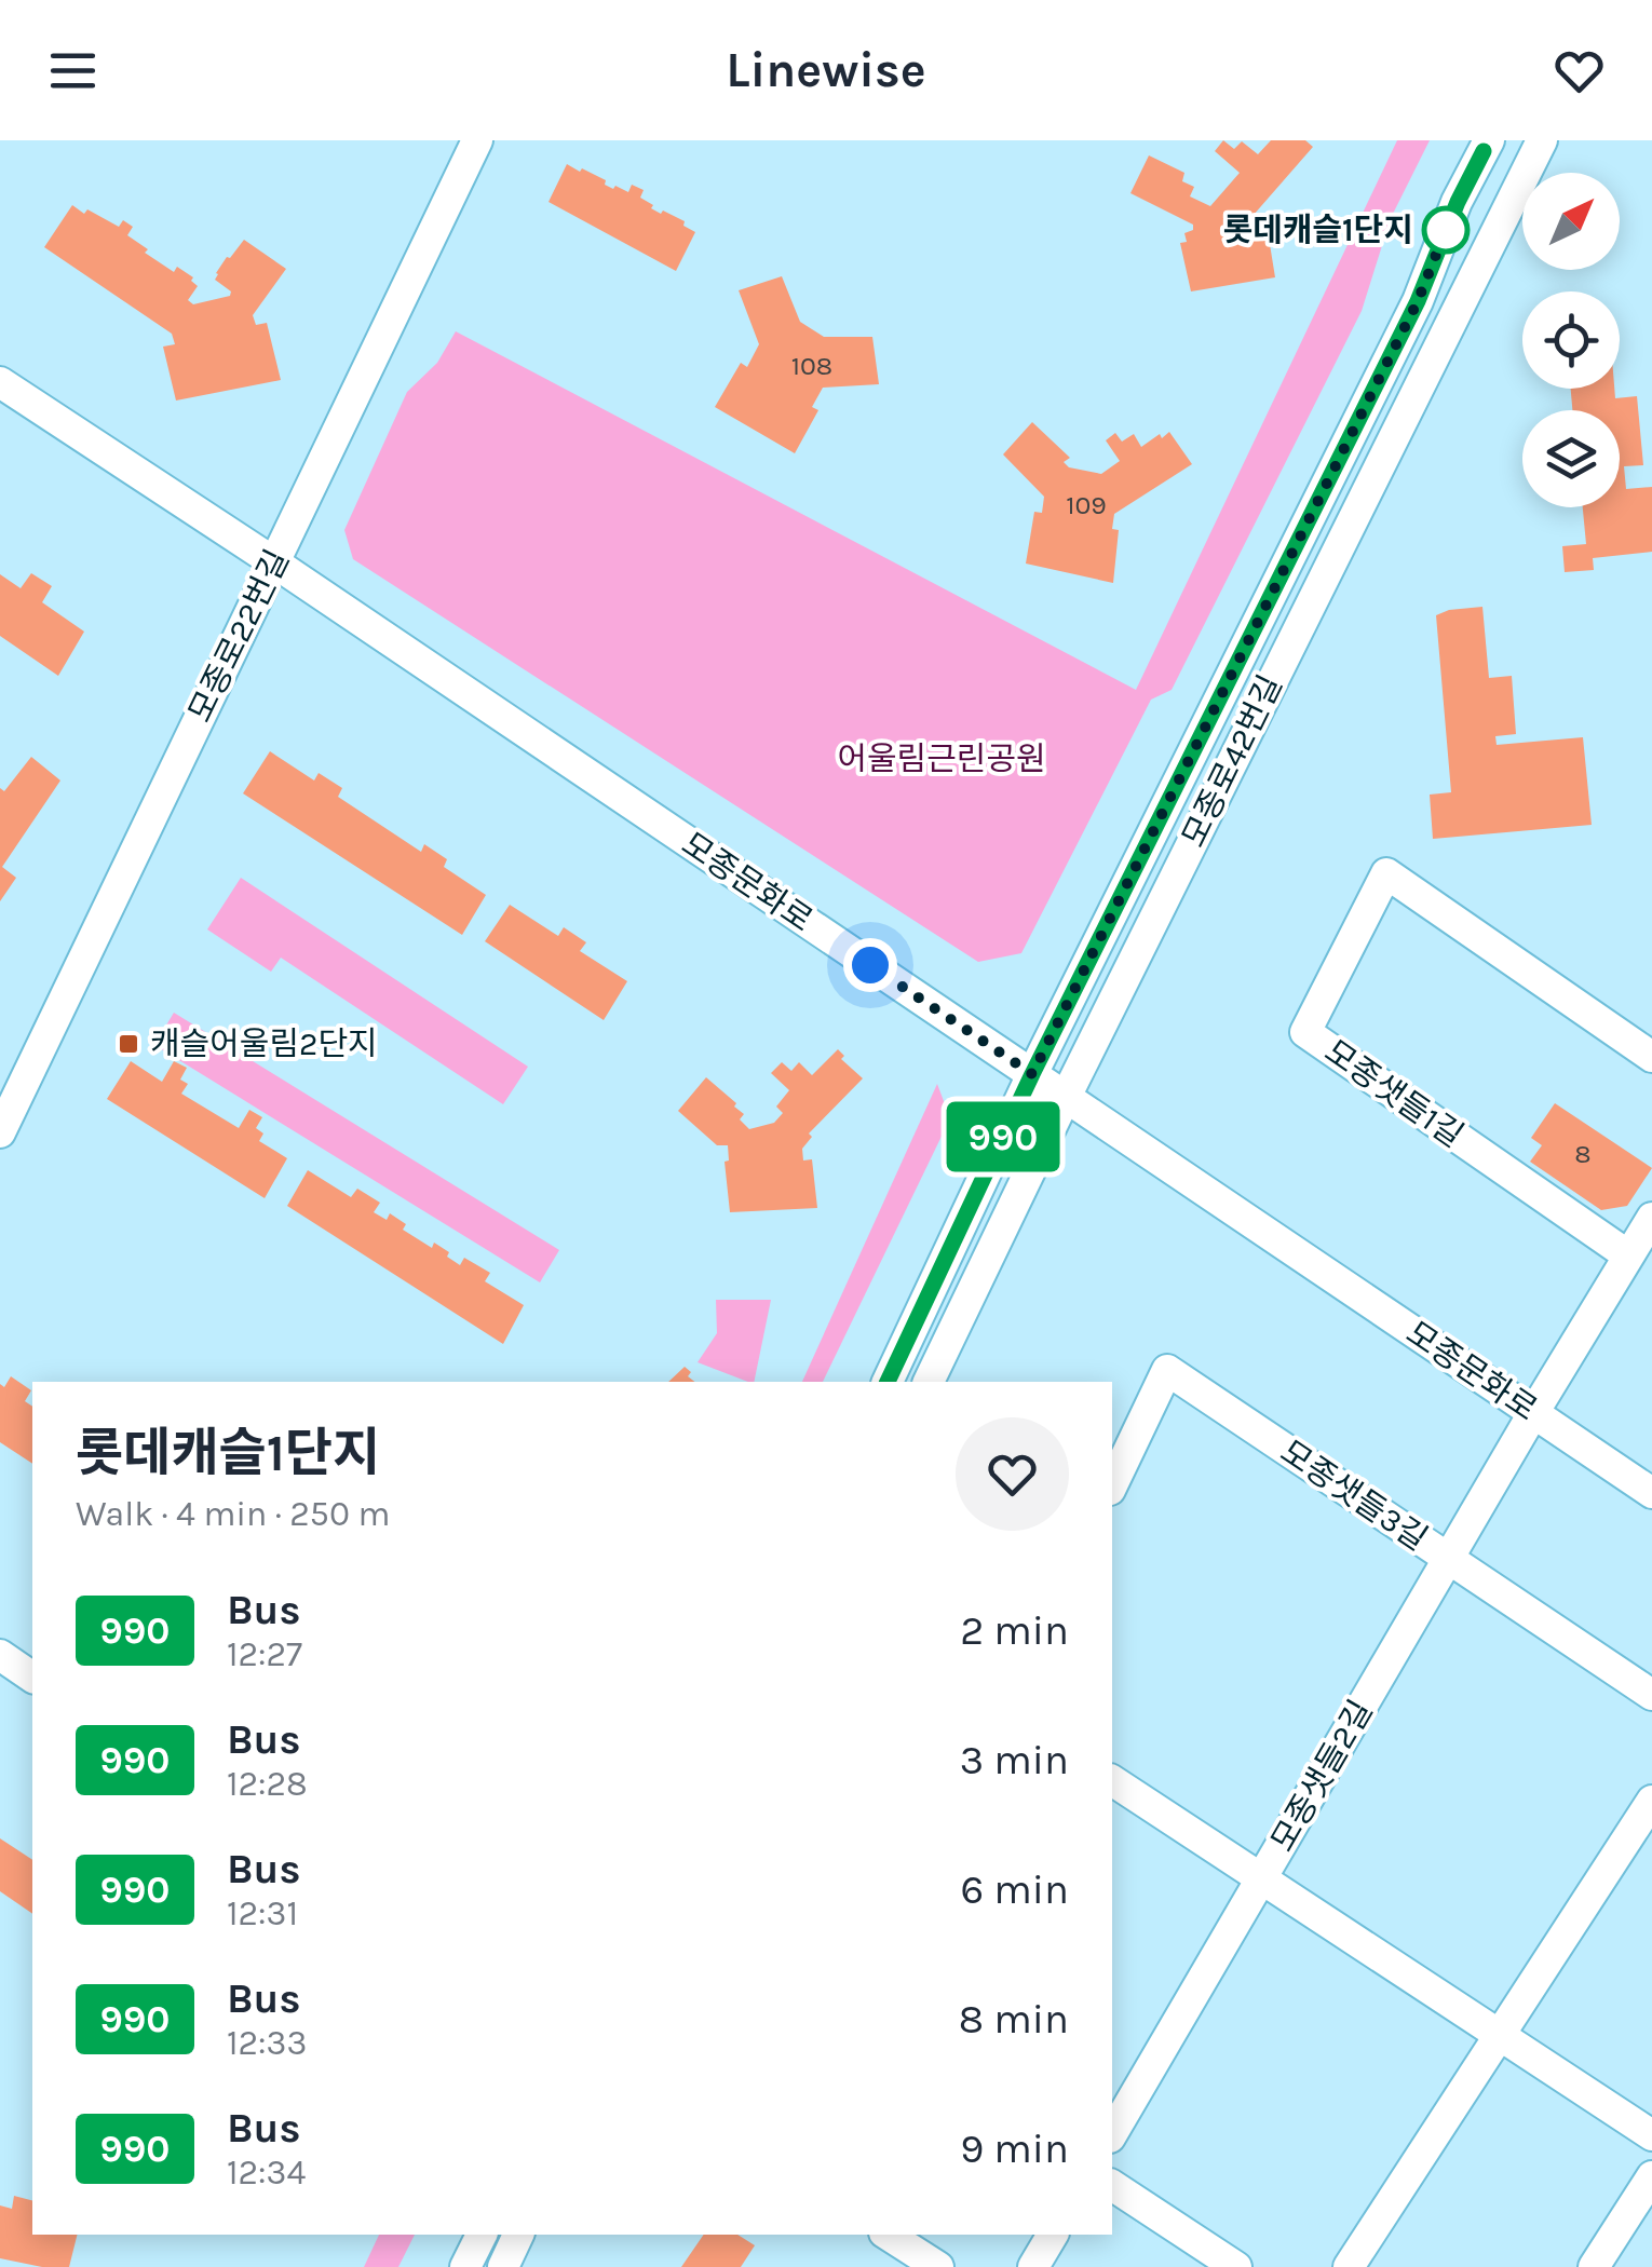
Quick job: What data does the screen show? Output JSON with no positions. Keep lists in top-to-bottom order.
{
  "streets": {
    "street": [
      "모종로22번길",
      "모종로42번길",
      "모종문화로",
      "모종샛들1길",
      "모종샛들3길",
      "모종샛들2길"
    ]
  },
  "crossings": [
    ["모종로22번길", "모종문화로"],
    ["모종로42번길", "모종문화로"],
    ["모종문화로", "모종샛들2길"],
    ["모종샛들3길", "모종샛들2길"]
  ],
  "parks": ["어울림근린공원"],
  "places": {
    "other": ["롯데캐슬1단지"],
    "transit": ["캐슬어울림2단지"]
  },
  "lines": ["bus line 990"],
  "house_numbers": ["108", "109", "8"],
  "north": "top right",
  "page": {
    "header": "Linewise",
    "on_map": "990",
    "heading": ["롯데캐슬1단지", "Walk · 4 min · 250 m"],
    "list": [
      {
        "mark": "990",
        "name": "Bus",
        "note": "12:27",
        "value": "2 min"
      },
      {
        "mark": "990",
        "name": "Bus",
        "note": "12:28",
        "value": "3 min"
      },
      {
        "mark": "990",
        "name": "Bus",
        "note": "12:31",
        "value": "6 min"
      },
      {
        "mark": "990",
        "name": "Bus",
        "note": "12:33",
        "value": "8 min"
      },
      {
        "mark": "990",
        "name": "Bus",
        "note": "12:34",
        "value": "9 min"
      }
    ]
  }
}
